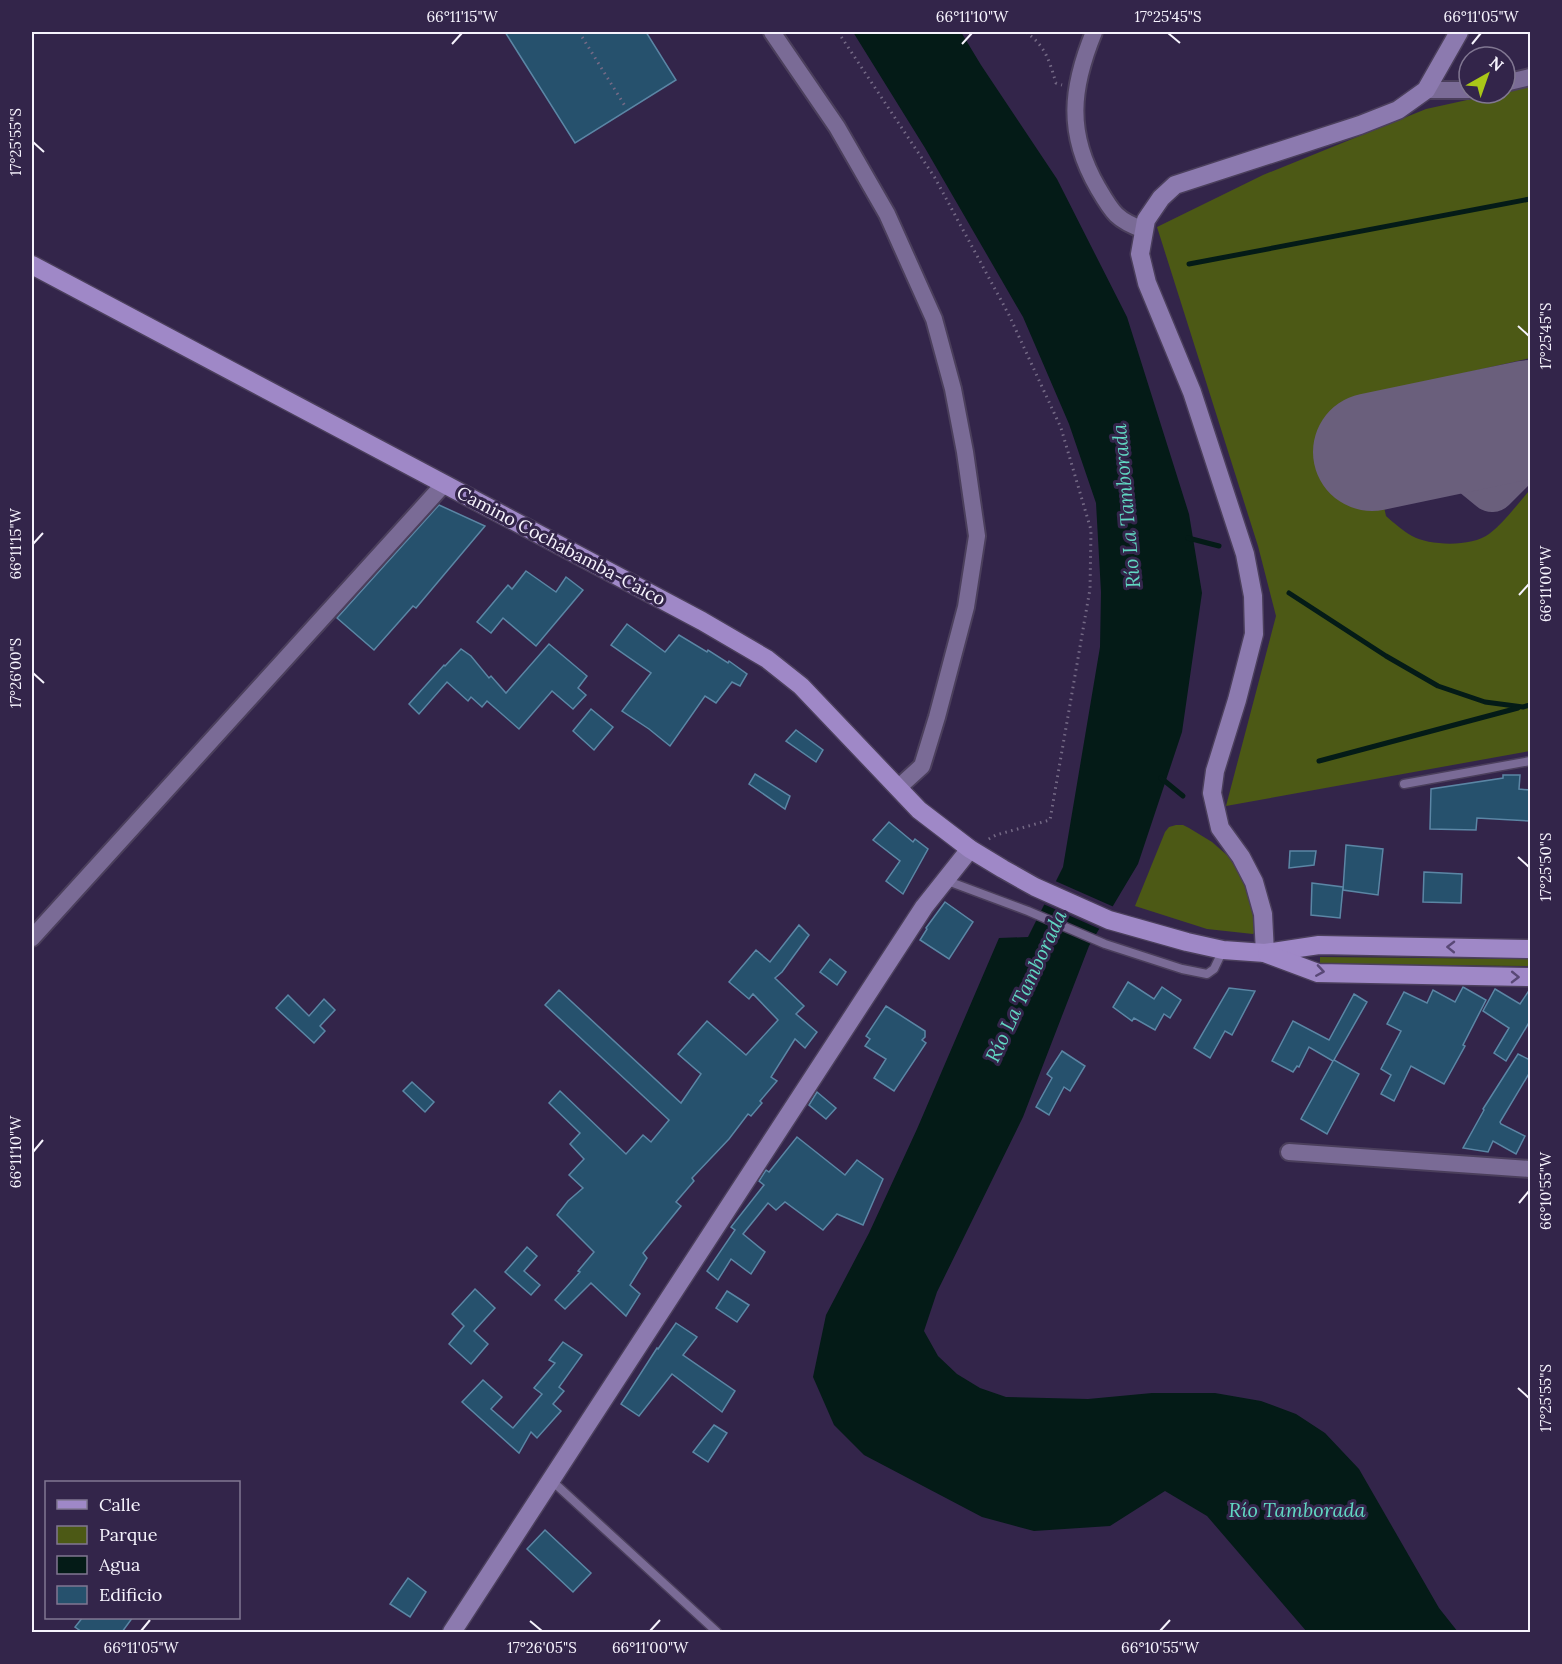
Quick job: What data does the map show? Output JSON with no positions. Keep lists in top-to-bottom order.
{
  "streets": {
    "main road": ["Camino Cochabamba-Caico"]
  },
  "water": ["Río La Tamborada", "Río Tamborada"],
  "legend": [
    "Calle",
    "Parque",
    "Agua",
    "Edificio"
  ],
  "north": "top right",
  "coordinates": [
    "66°11'15\"W",
    "66°11'10\"W",
    "17°25'45\"S",
    "66°11'05\"W",
    "17°25'55\"S",
    "66°11'00\"W",
    "17°26'00\"S",
    "17°25'50\"S",
    "66°10'55\"W",
    "17°26'05\"S"
  ]
}
